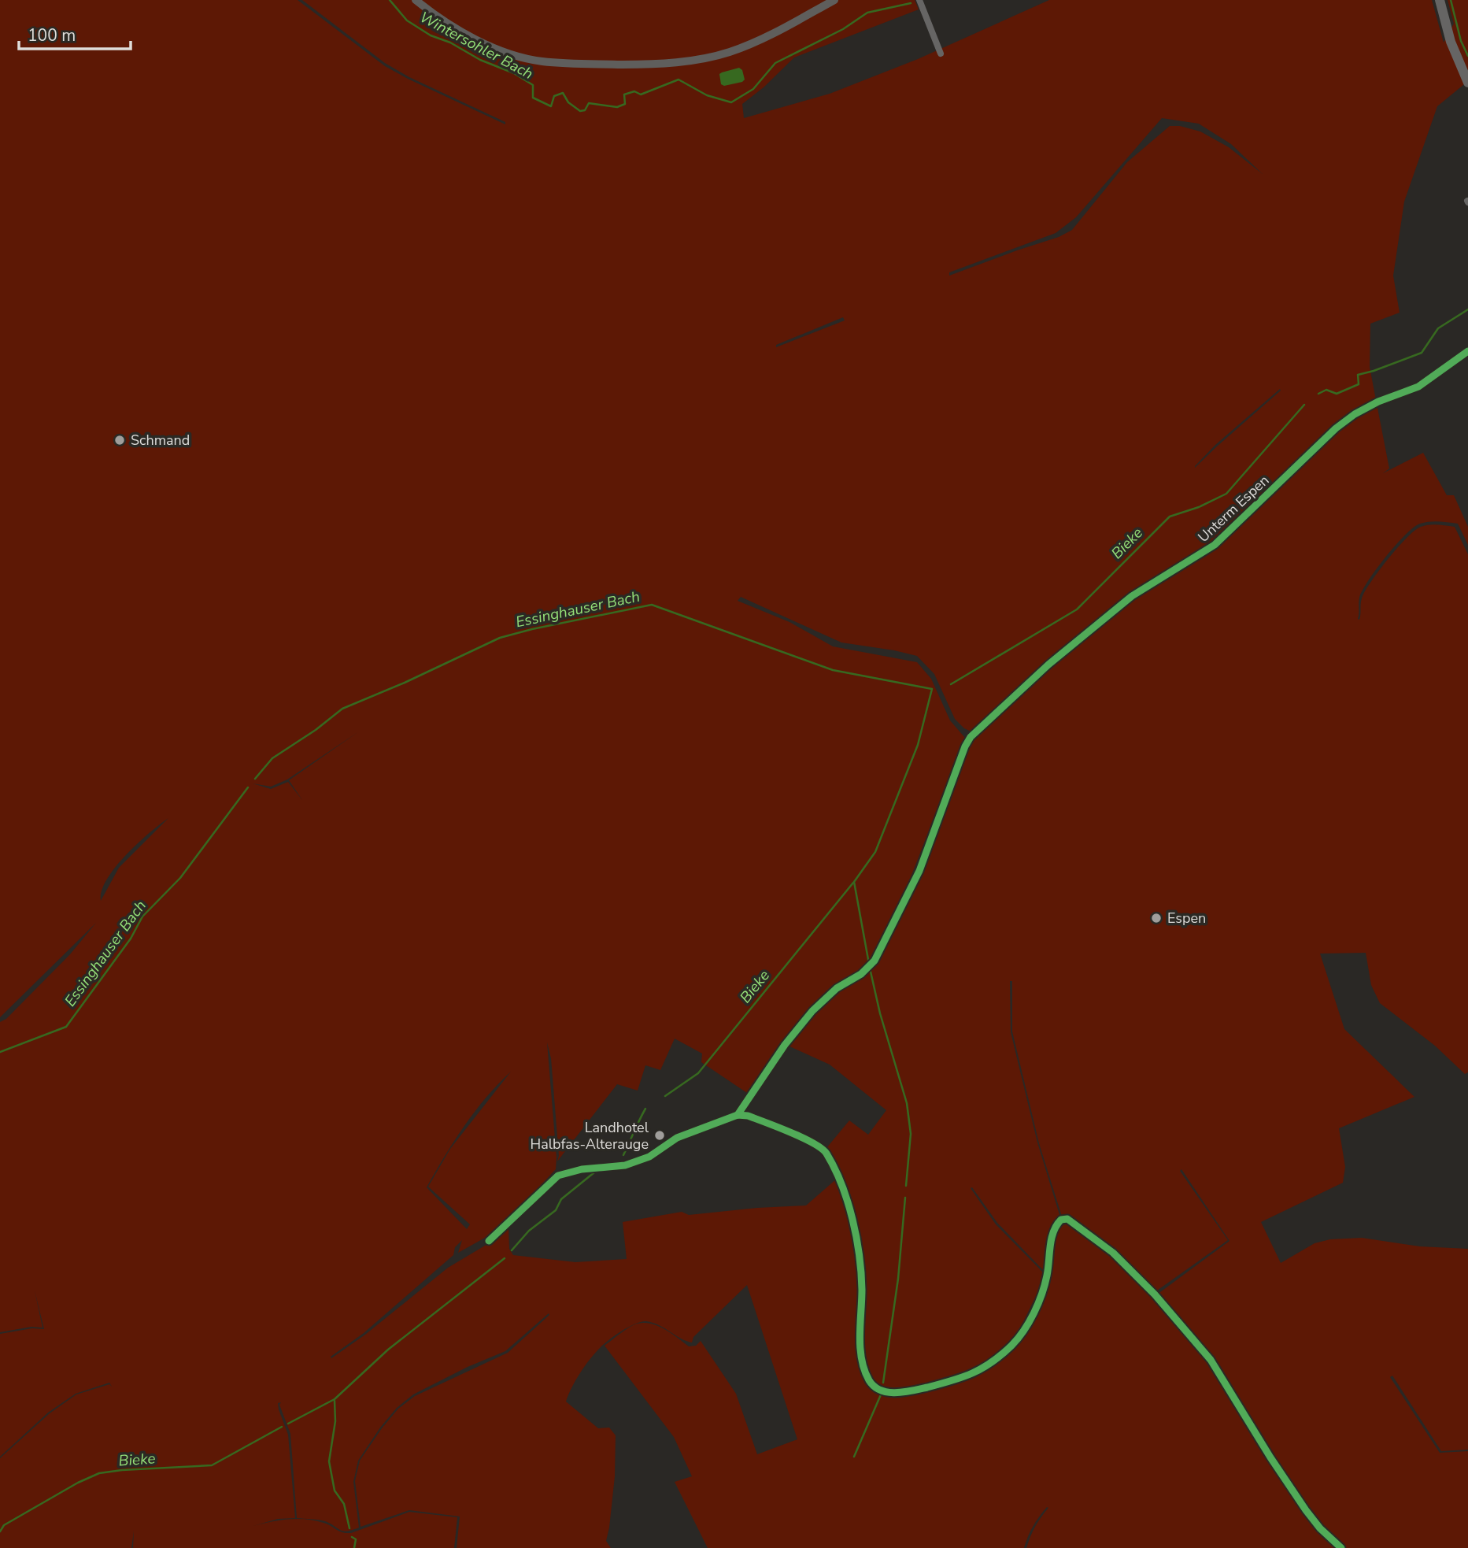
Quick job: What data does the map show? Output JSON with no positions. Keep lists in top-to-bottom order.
{
  "streets": {
    "street": ["Unterm Espen"]
  },
  "water": ["Wintersohler Bach", "Bieke", "Essinghauser Bach"],
  "places": ["Schmand", "Espen", "Landhotel Halbfas-Alterauge"],
  "scale_bar": "100 m"
}
